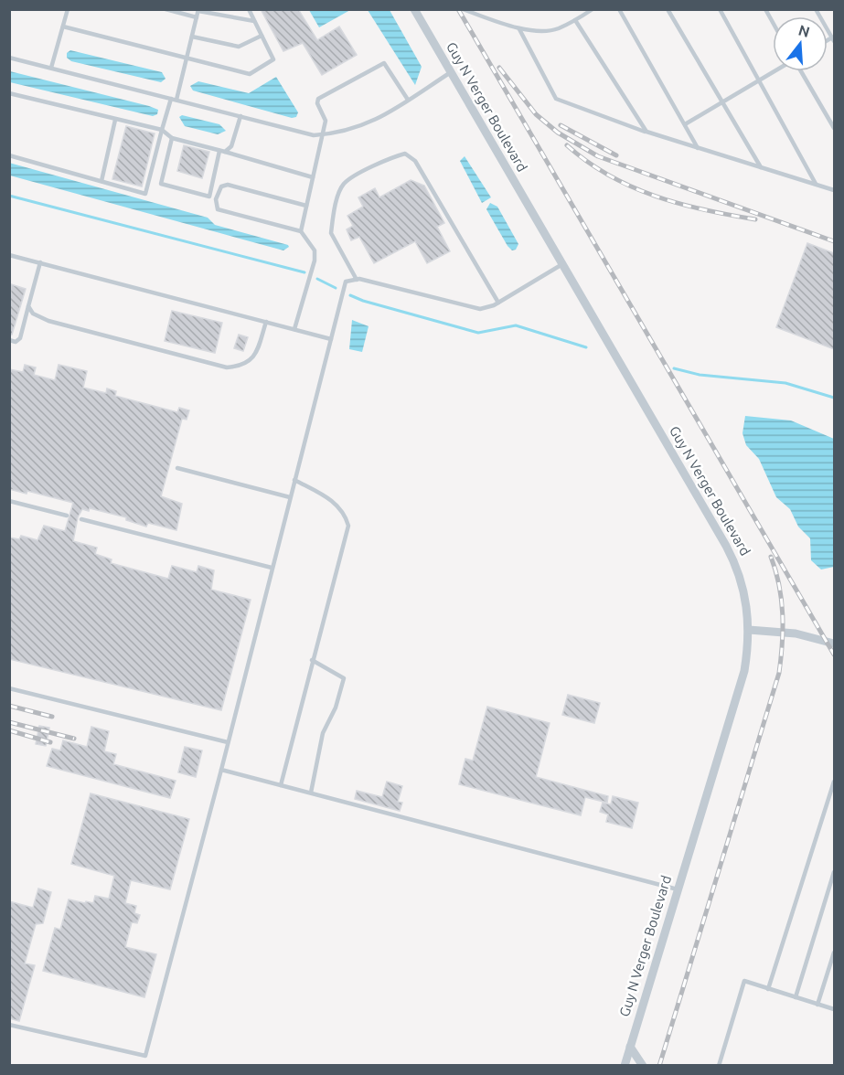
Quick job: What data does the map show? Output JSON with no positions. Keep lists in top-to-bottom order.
{
  "streets": {
    "street": ["Guy N Verger Boulevard"]
  },
  "north": "top"
}
